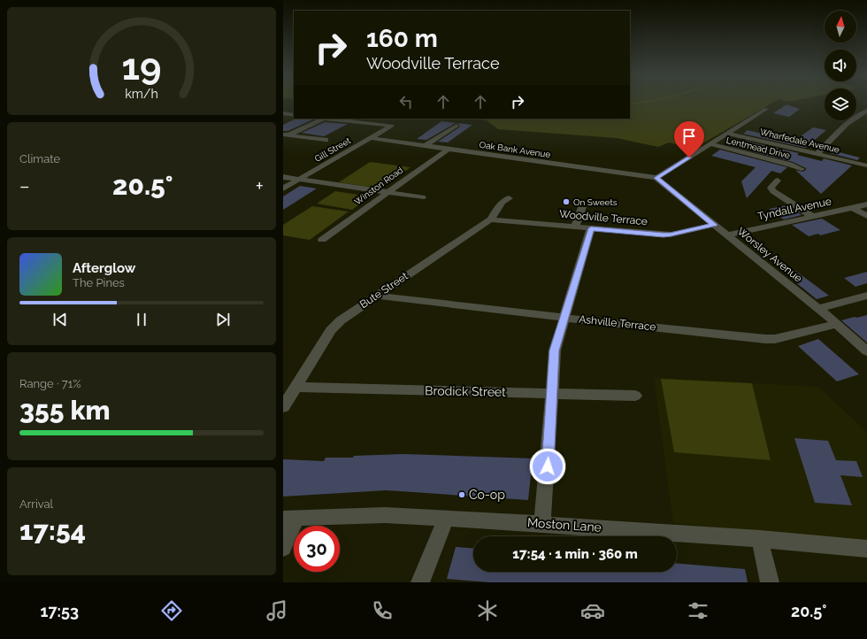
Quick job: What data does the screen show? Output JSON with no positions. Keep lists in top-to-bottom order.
{
  "streets": {
    "street": [
      "Wharfedale Avenue",
      "Lentmead Drive",
      "Gill Street",
      "Oak Bank Avenue",
      "Winston Road",
      "Tyndall Avenue",
      "Woodville Terrace",
      "Worsley Avenue",
      "Bute Street",
      "Ashville Terrace",
      "Brodick Street",
      "Moston Lane"
    ]
  },
  "crossings": [
    ["Gill Street", "Oak Bank Avenue"],
    ["Oak Bank Avenue", "Winston Road"],
    ["Oak Bank Avenue", "Worsley Avenue"],
    ["Tyndall Avenue", "Worsley Avenue"],
    ["Woodville Terrace", "Worsley Avenue"],
    ["Woodville Terrace", "Bute Street"],
    ["Worsley Avenue", "Ashville Terrace"],
    ["Bute Street", "Ashville Terrace"],
    ["Bute Street", "Brodick Street"]
  ],
  "places": ["On Sweets", "Co-op"],
  "north": "top",
  "page": {
    "turn": ["160 m", "Woodville Terrace"],
    "tile": [
      "Climate",
      ["Range · 71%", "355 km"],
      ["Arrival", "17:54"]
    ],
    "heat": ["−", "20.5°", "+"],
    "song": ["Afterglow", "The Pines"],
    "limit": "30",
    "trip": "17:54 · 1 min · 360 m",
    "tabs": ["17:53", "20.5°"],
    "gauge": ["19", "km/h"]
  }
}
